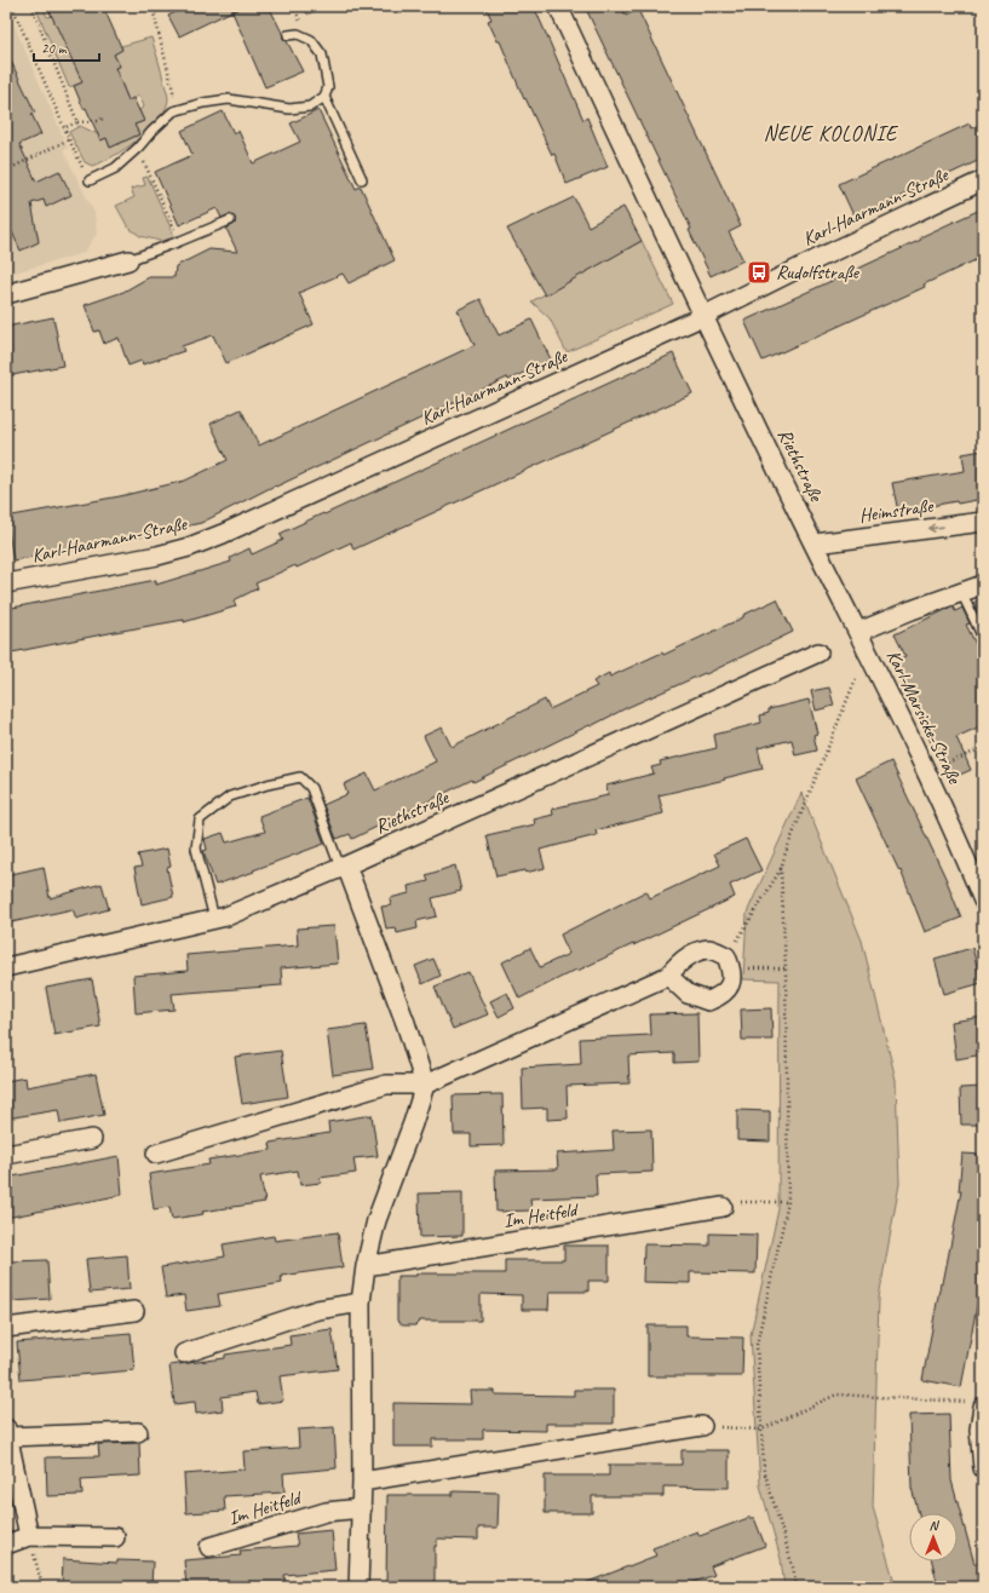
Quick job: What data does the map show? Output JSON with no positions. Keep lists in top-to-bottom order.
{
  "streets": {
    "street": [
      "Karl-Haarmann-Straße",
      "Riethstraße",
      "Heimstraße",
      "Karl-Marsiske-Straße",
      "Im Heitfeld"
    ]
  },
  "crossings": [
    ["Karl-Haarmann-Straße", "Riethstraße"],
    ["Riethstraße", "Heimstraße"],
    ["Riethstraße", "Karl-Marsiske-Straße"]
  ],
  "districts": ["NEUE KOLONIE"],
  "places": {
    "bus stop": ["Rudolfstraße"]
  },
  "scale_bar": "20 m",
  "north": "top"
}
